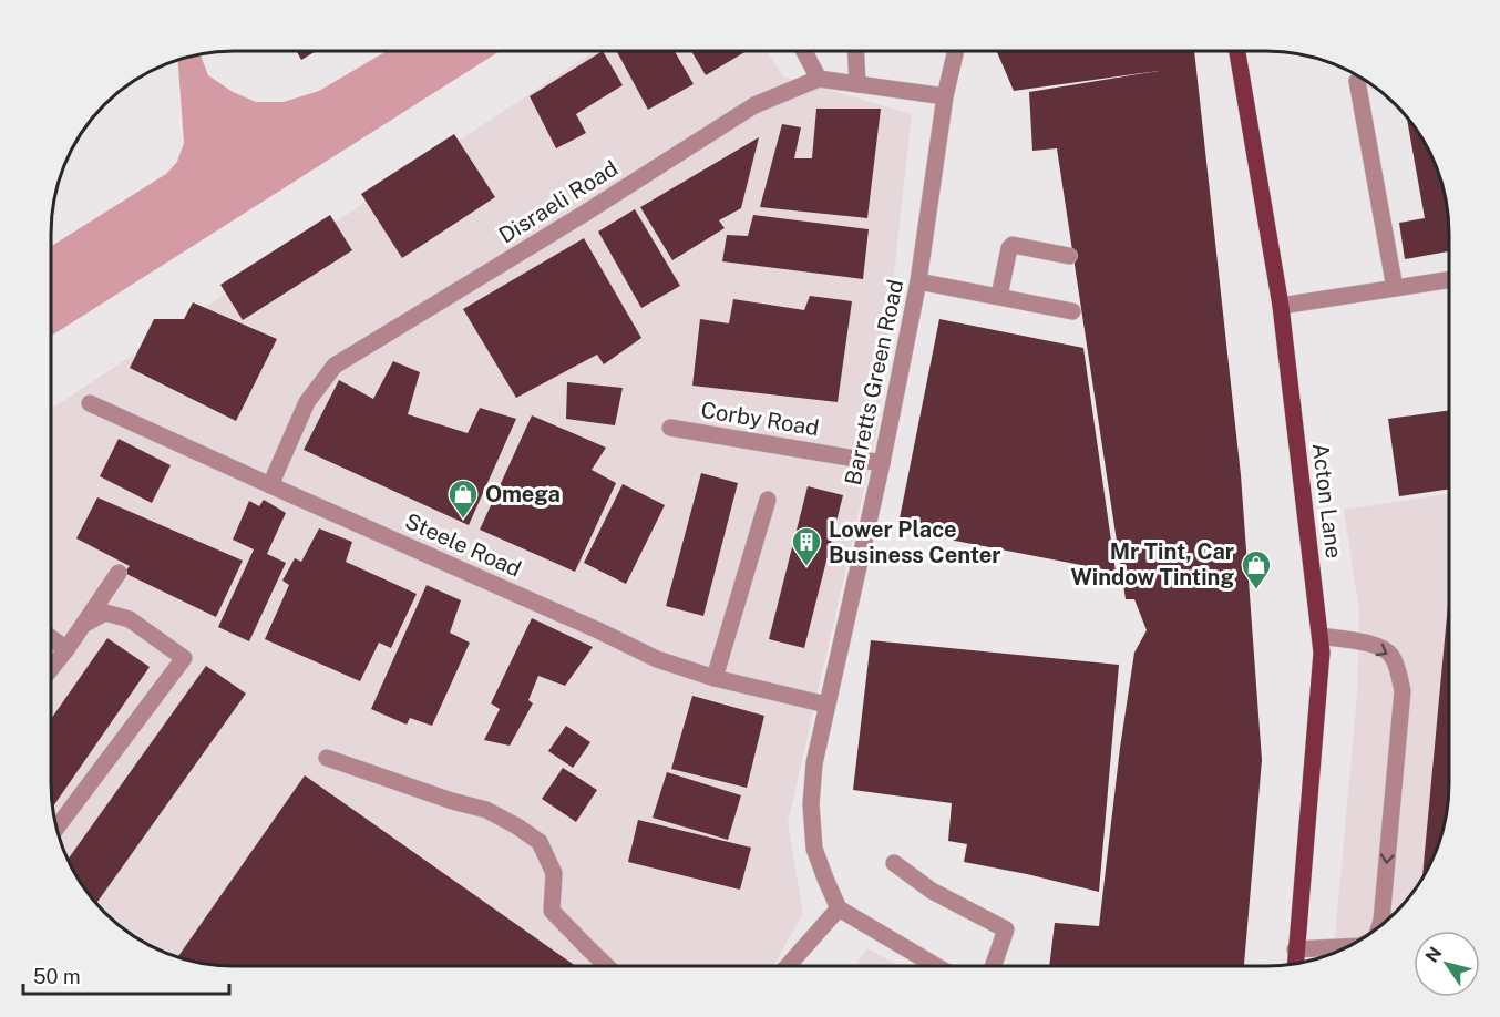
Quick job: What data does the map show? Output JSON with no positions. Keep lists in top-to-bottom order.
{
  "streets": {
    "main road": ["Acton Lane"],
    "street": [
      "Disraeli Road",
      "Barretts Green Road",
      "Corby Road",
      "Steele Road"
    ]
  },
  "crossings": [
    ["Disraeli Road", "Steele Road"],
    ["Barretts Green Road", "Corby Road"],
    ["Barretts Green Road", "Steele Road"]
  ],
  "places": {
    "shop": ["Omega", "Mr Tint, Car Window Tinting"],
    "building": ["Lower Place Business Center"]
  },
  "scale_bar": "50 m",
  "north": "top left"
}
